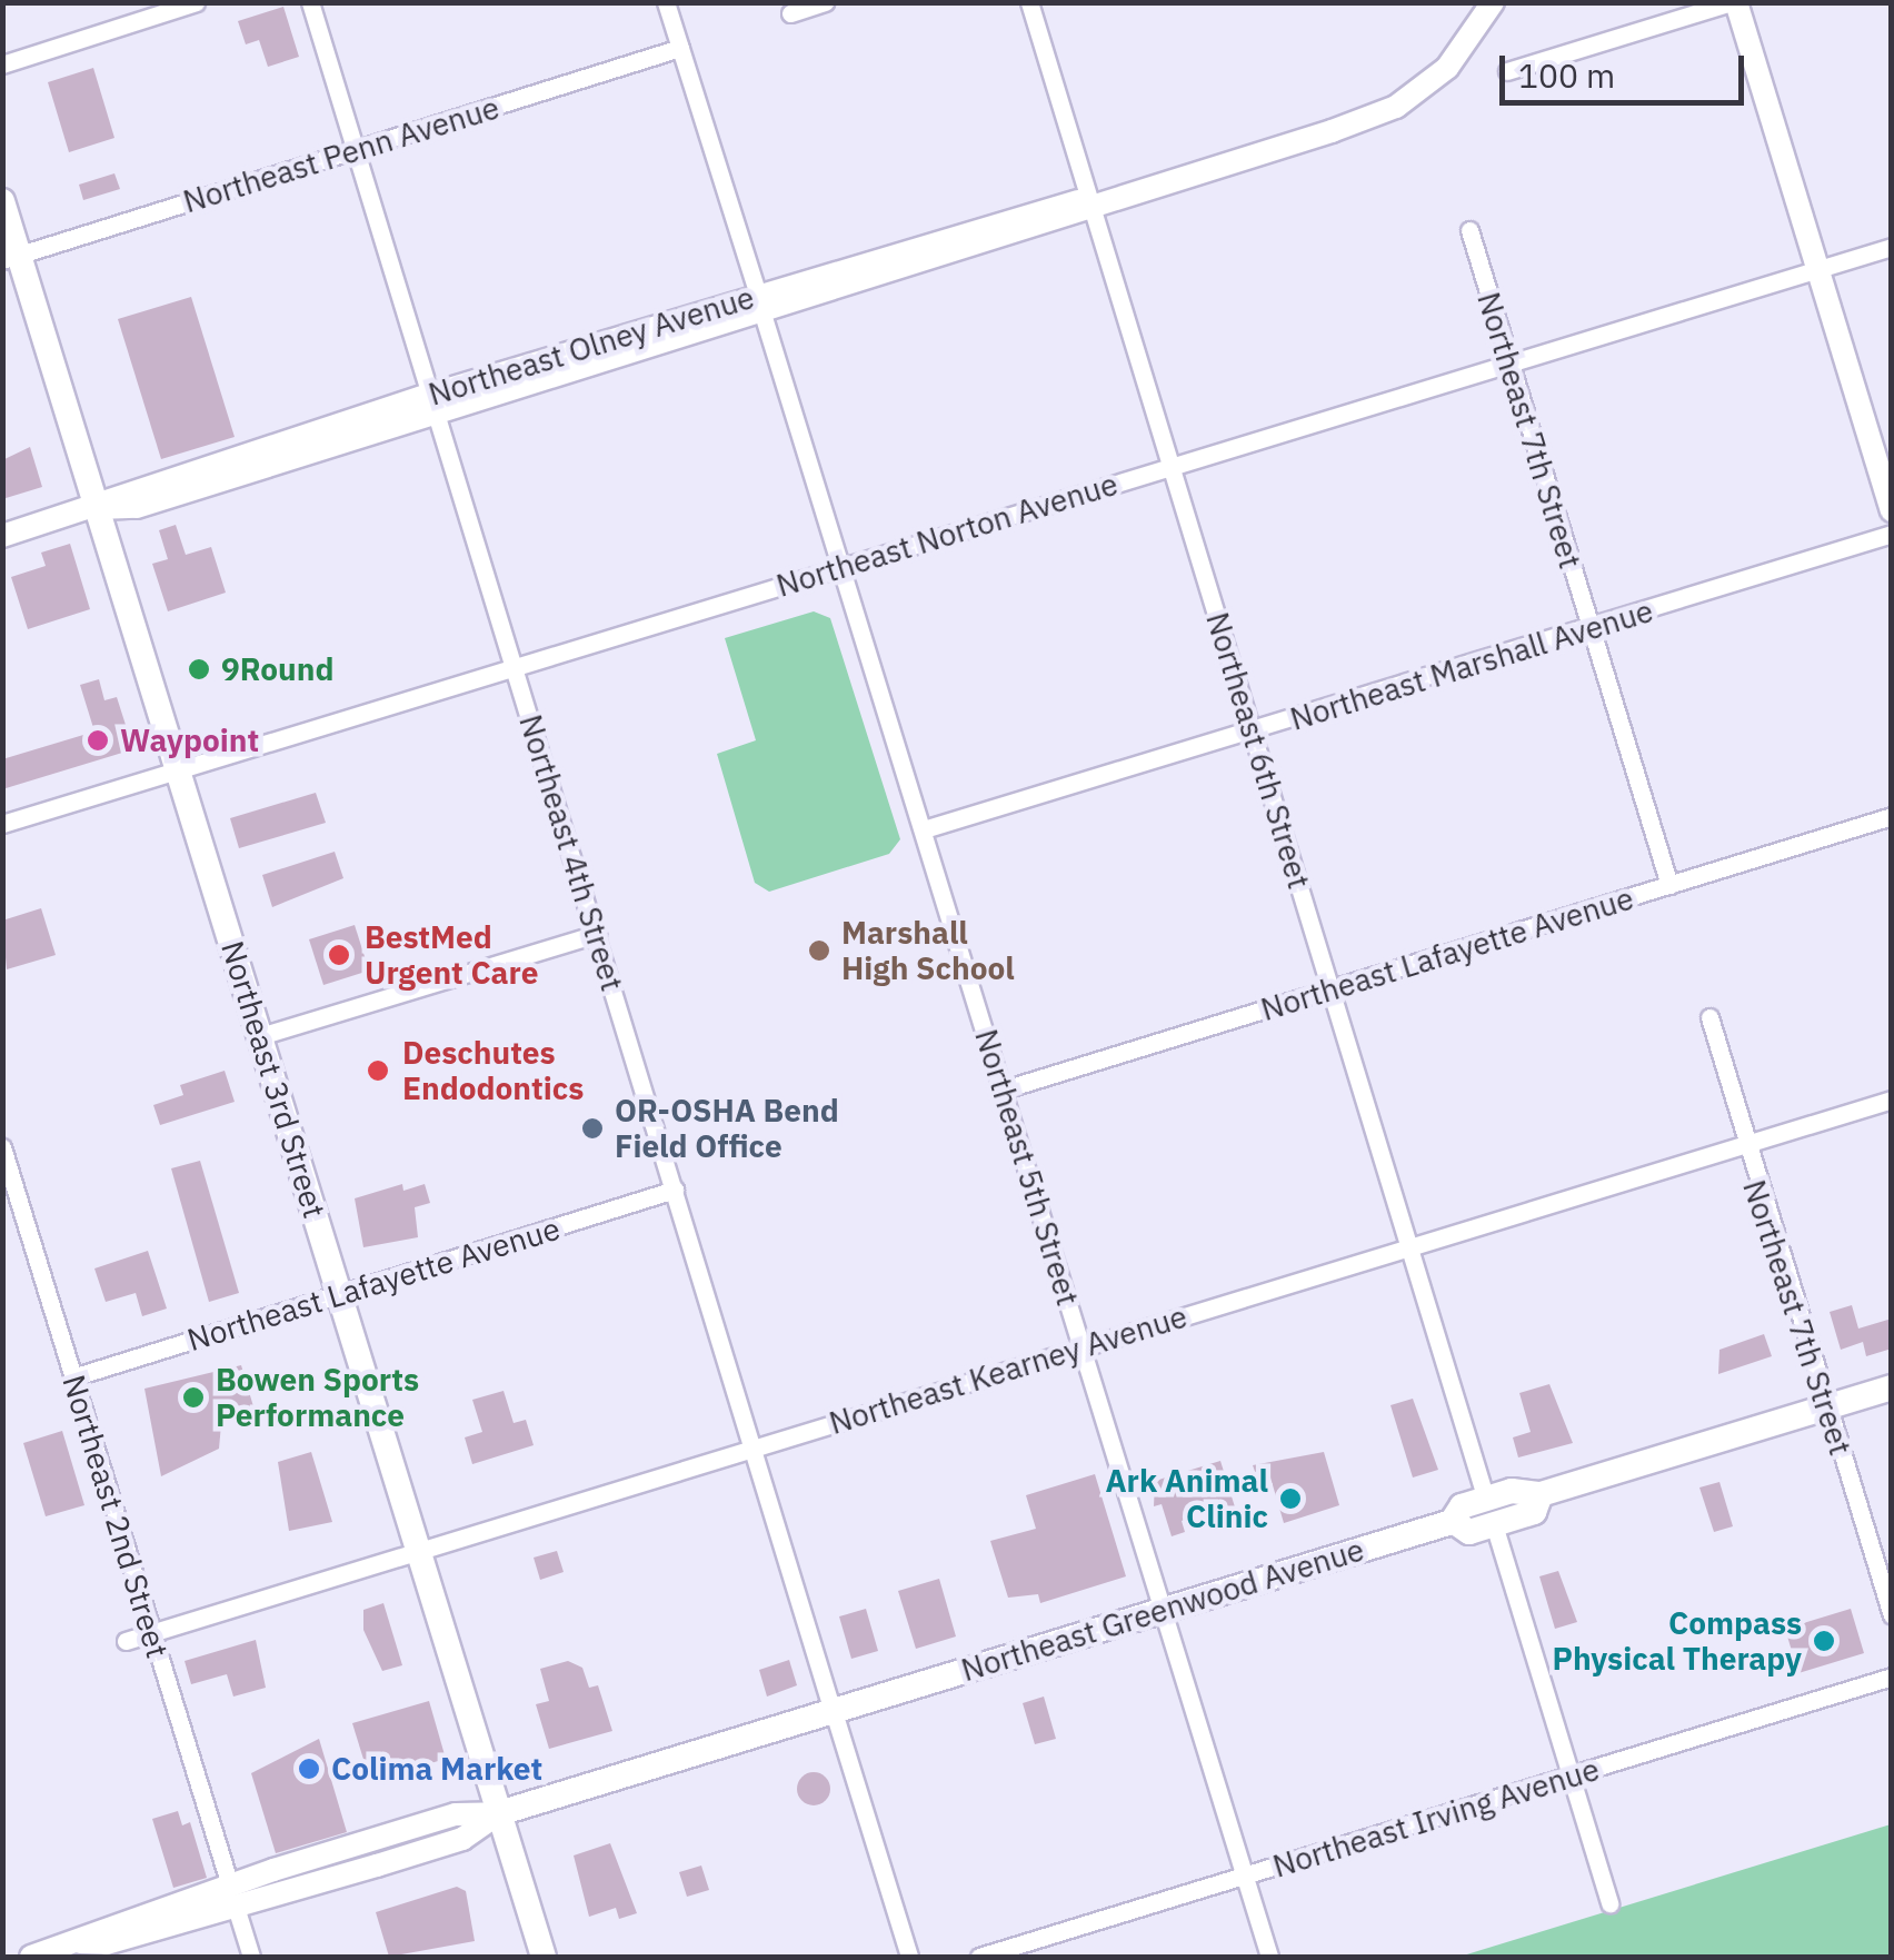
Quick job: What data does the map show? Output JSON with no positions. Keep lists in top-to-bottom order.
{
  "streets": {
    "main road": ["Northeast Olney Avenue", "Northeast 3rd Street", "Northeast Greenwood Avenue"],
    "street": [
      "Northeast Penn Avenue",
      "Northeast 7th Street",
      "Northeast Norton Avenue",
      "Northeast Marshall Avenue",
      "Northeast 6th Street",
      "Northeast 4th Street",
      "Northeast Lafayette Avenue",
      "Northeast 5th Street",
      "Northeast Kearney Avenue",
      "Northeast 2nd Street",
      "Northeast Irving Avenue"
    ]
  },
  "crossings": [
    ["Northeast Penn Avenue", "Northeast 4th Street"],
    ["Northeast Penn Avenue", "Northeast 3rd Street"],
    ["Northeast Penn Avenue", "Northeast 5th Street"],
    ["Northeast Olney Avenue", "Northeast 6th Street"],
    ["Northeast Olney Avenue", "Northeast 4th Street"],
    ["Northeast Olney Avenue", "Northeast 3rd Street"],
    ["Northeast Olney Avenue", "Northeast 5th Street"],
    ["Northeast 7th Street", "Northeast Norton Avenue"],
    ["Northeast 7th Street", "Northeast Marshall Avenue"],
    ["Northeast 7th Street", "Northeast Lafayette Avenue"],
    ["Northeast 7th Street", "Northeast Kearney Avenue"],
    ["Northeast Norton Avenue", "Northeast 6th Street"],
    ["Northeast Norton Avenue", "Northeast 4th Street"],
    ["Northeast Norton Avenue", "Northeast 3rd Street"],
    ["Northeast Norton Avenue", "Northeast 5th Street"],
    ["Northeast Marshall Avenue", "Northeast 6th Street"],
    ["Northeast Marshall Avenue", "Northeast 5th Street"],
    ["Northeast 6th Street", "Northeast Lafayette Avenue"],
    ["Northeast 6th Street", "Northeast Kearney Avenue"],
    ["Northeast 6th Street", "Northeast Greenwood Avenue"],
    ["Northeast 6th Street", "Northeast Irving Avenue"],
    ["Northeast 4th Street", "Northeast Lafayette Avenue"],
    ["Northeast 4th Street", "Northeast Kearney Avenue"],
    ["Northeast 4th Street", "Northeast Greenwood Avenue"],
    ["Northeast Lafayette Avenue", "Northeast 3rd Street"],
    ["Northeast Lafayette Avenue", "Northeast 5th Street"],
    ["Northeast Lafayette Avenue", "Northeast 2nd Street"],
    ["Northeast 3rd Street", "Northeast Kearney Avenue"],
    ["Northeast 3rd Street", "Northeast Greenwood Avenue"],
    ["Northeast 5th Street", "Northeast Kearney Avenue"],
    ["Northeast 5th Street", "Northeast Greenwood Avenue"],
    ["Northeast 5th Street", "Northeast Irving Avenue"],
    ["Northeast Kearney Avenue", "Northeast 2nd Street"],
    ["Northeast 2nd Street", "Northeast Greenwood Avenue"]
  ],
  "places": [
    "9Round",
    "Waypoint",
    "Marshall High School",
    "BestMed Urgent Care",
    "Deschutes Endodontics",
    "OR-OSHA Bend Field Office",
    "Bowen Sports Performance",
    "Ark Animal Clinic",
    "Compass Physical Therapy",
    "Colima Market"
  ],
  "scale_bar": "100 m"
}
